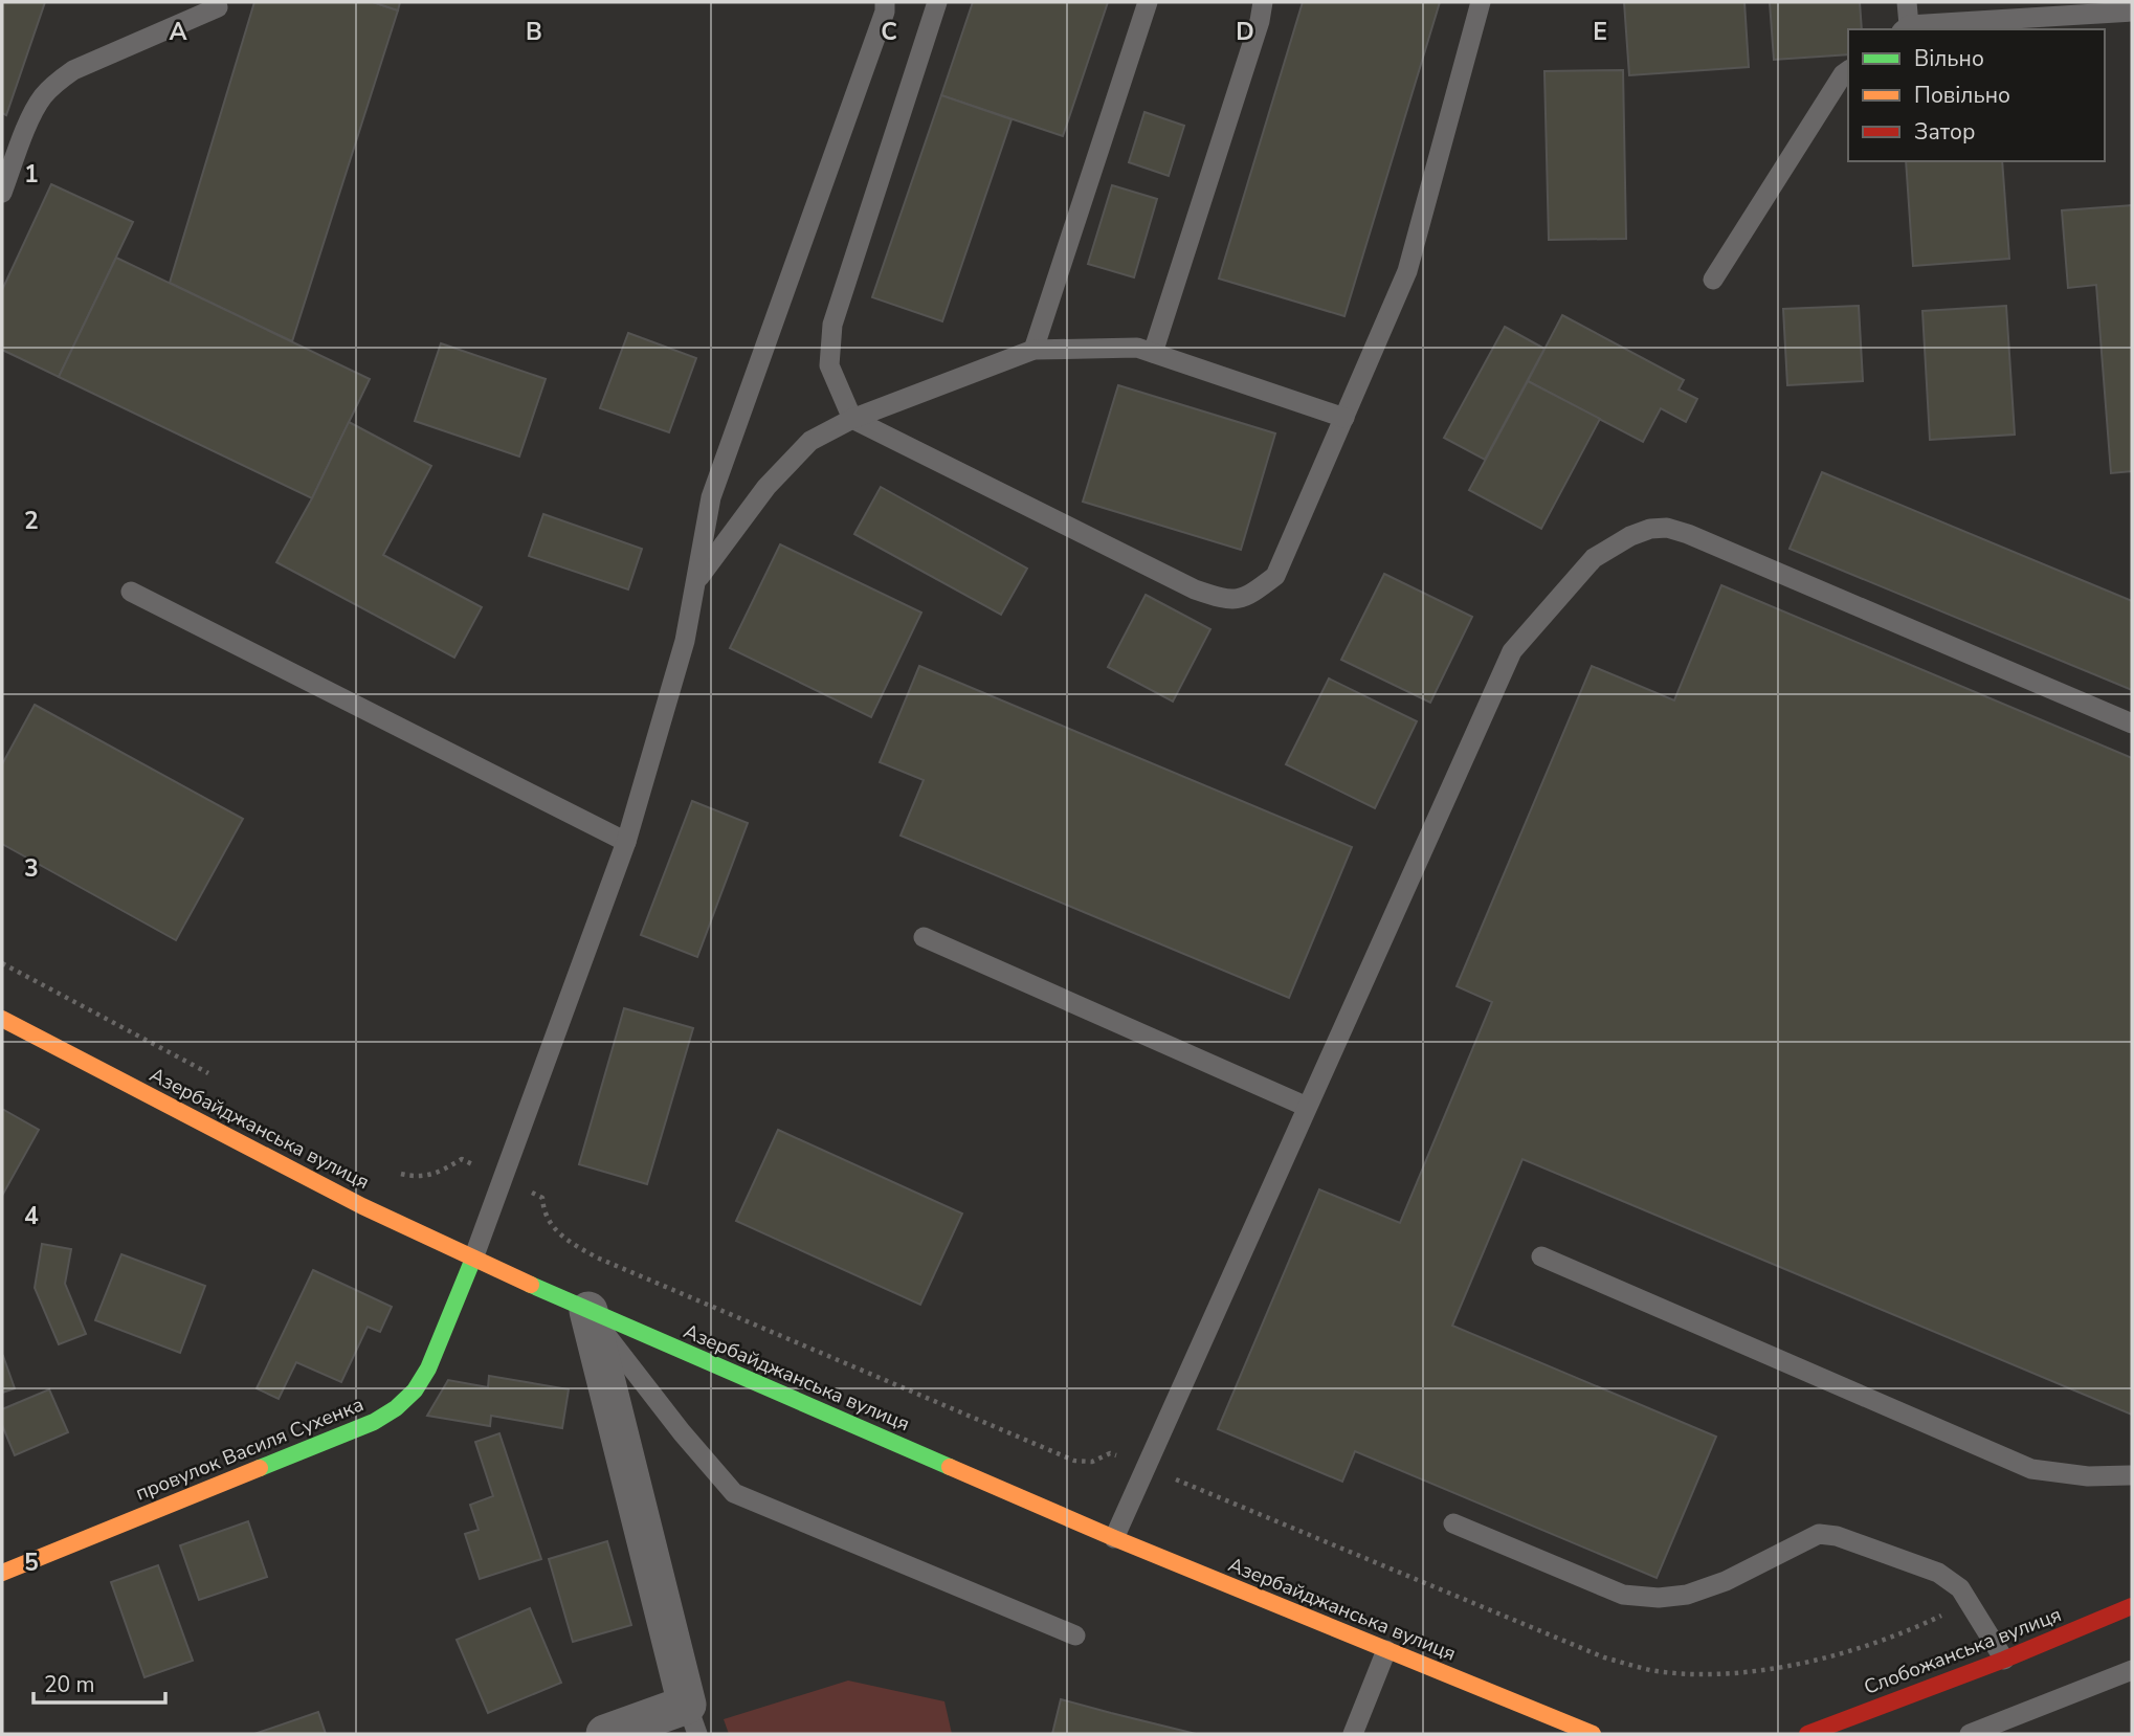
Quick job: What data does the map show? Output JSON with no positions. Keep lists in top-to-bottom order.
{
  "streets": {
    "street": ["Азербайджанська вулиця", "провулок Василя Сухенка", "Слобожанська вулиця"]
  },
  "crossings": [
    ["Азербайджанська вулиця", "провулок Василя Сухенка"]
  ],
  "legend": ["Вільно", "Повільно", "Затор"],
  "scale_bar": "20 m",
  "grid": {
    "columns": [
      "A",
      "B",
      "C",
      "D",
      "E"
    ],
    "rows": [
      "1",
      "2",
      "3",
      "4",
      "5"
    ]
  }
}
